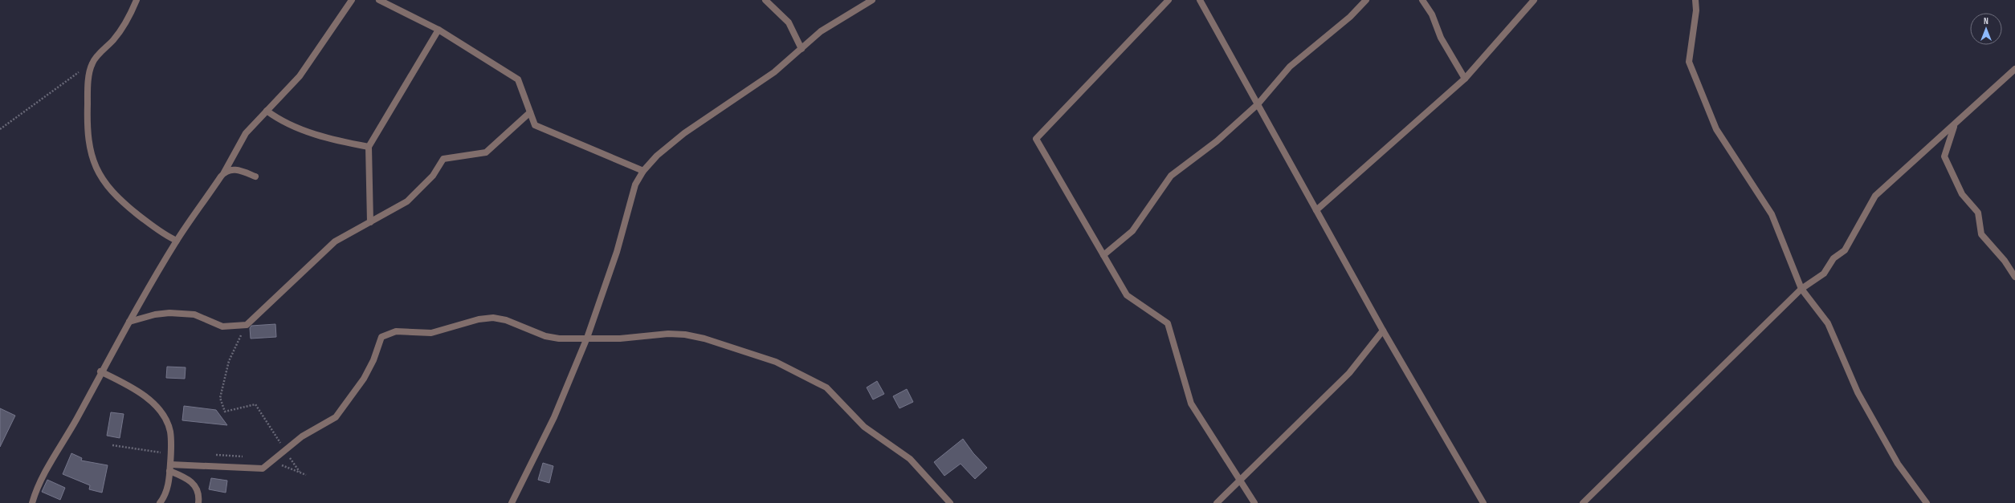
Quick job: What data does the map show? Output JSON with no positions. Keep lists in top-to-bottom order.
{
  "north": "top"
}
